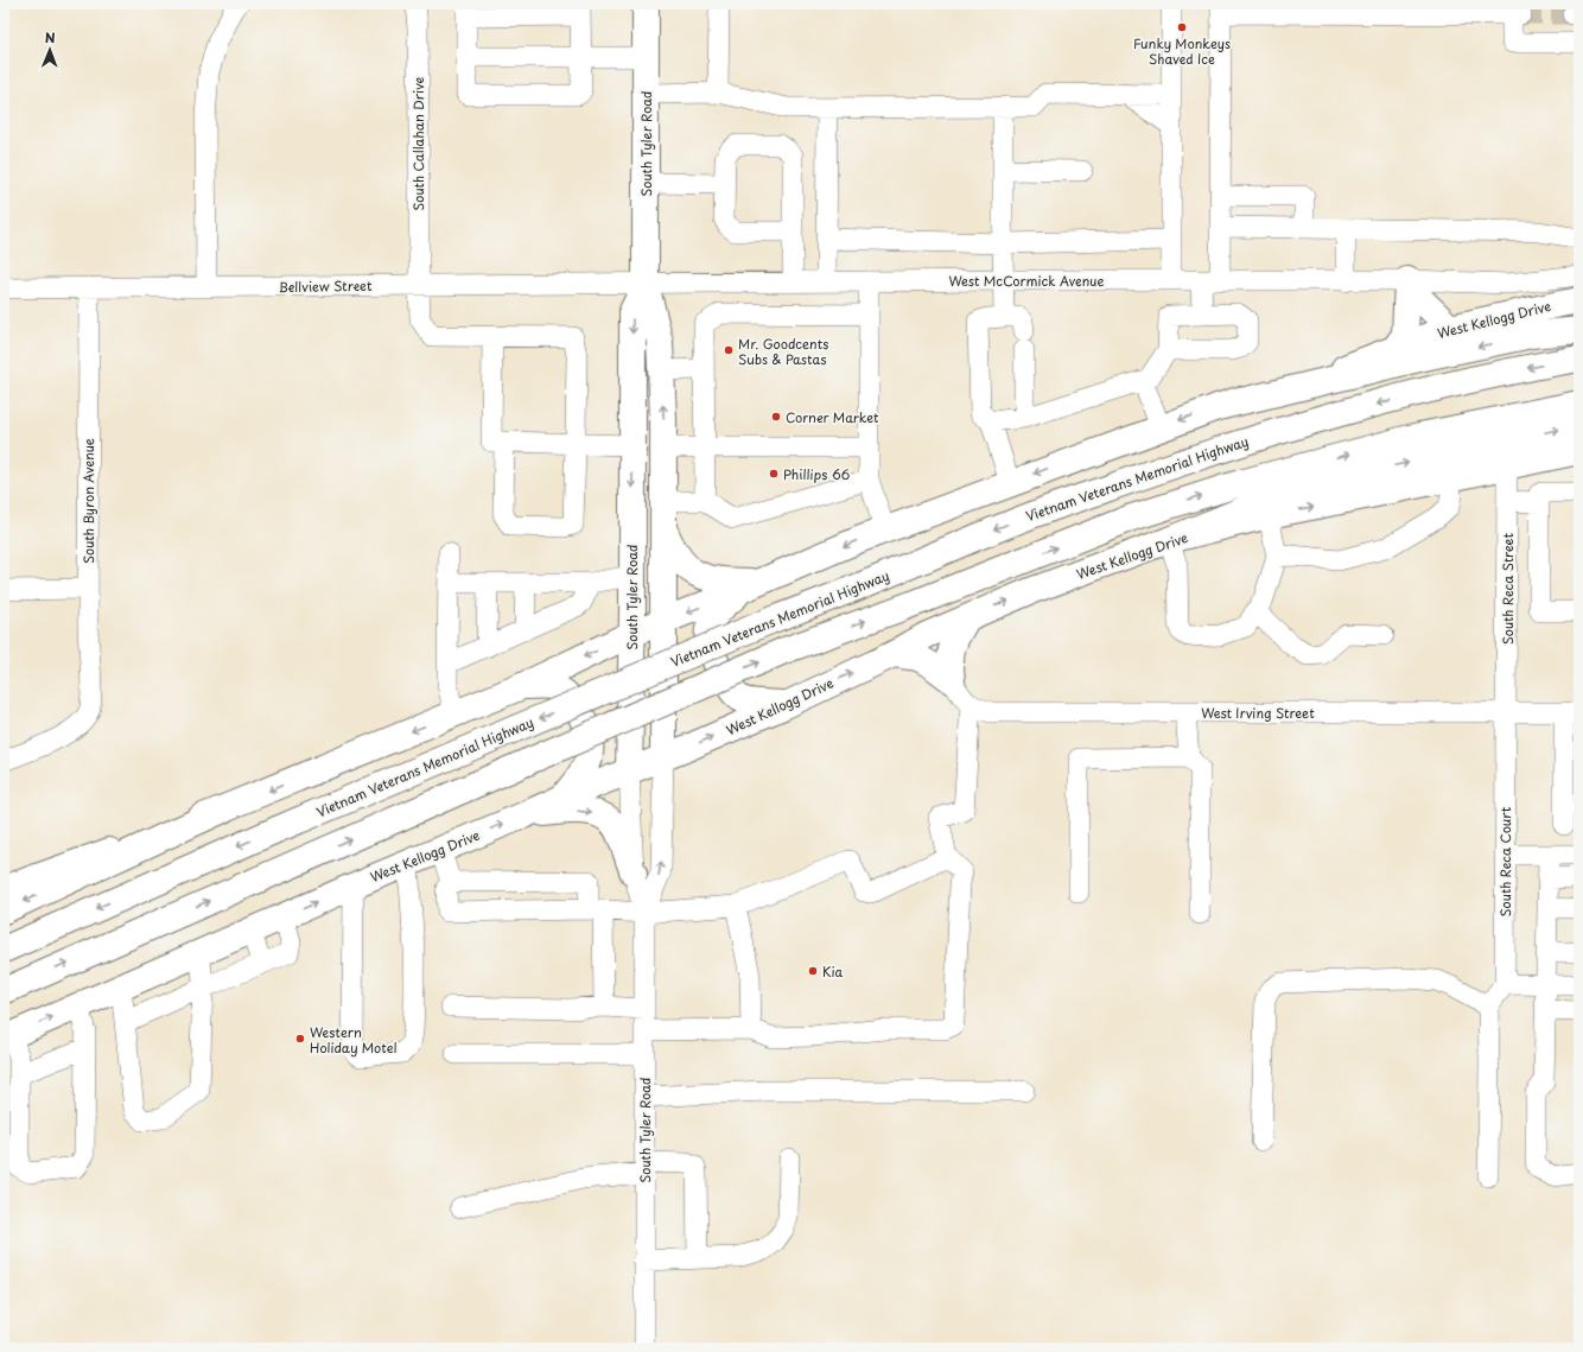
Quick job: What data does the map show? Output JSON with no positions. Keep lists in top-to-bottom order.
{
  "streets": {
    "main road": ["South Tyler Road", "West Kellogg Drive", "Vietnam Veterans Memorial Highway"],
    "street": [
      "South Callahan Drive",
      "West McCormick Avenue",
      "Bellview Street",
      "South Byron Avenue",
      "South Reca Street",
      "West Irving Street",
      "South Reca Court"
    ]
  },
  "crossings": [
    ["South Callahan Drive", "Bellview Street"],
    ["South Tyler Road", "West McCormick Avenue"],
    ["South Tyler Road", "Bellview Street"],
    ["South Tyler Road", "West Kellogg Drive"],
    ["West McCormick Avenue", "Bellview Street"],
    ["Bellview Street", "South Byron Avenue"],
    ["West Kellogg Drive", "South Reca Street"],
    ["South Reca Street", "West Irving Street"],
    ["South Reca Street", "South Reca Court"],
    ["West Irving Street", "South Reca Court"]
  ],
  "places": [
    "Funky Monkeys Shaved Ice",
    "Mr. Goodcents Subs & Pastas",
    "Corner Market",
    "Phillips 66",
    "Kia",
    "Western Holiday Motel"
  ],
  "north": "top"
}
